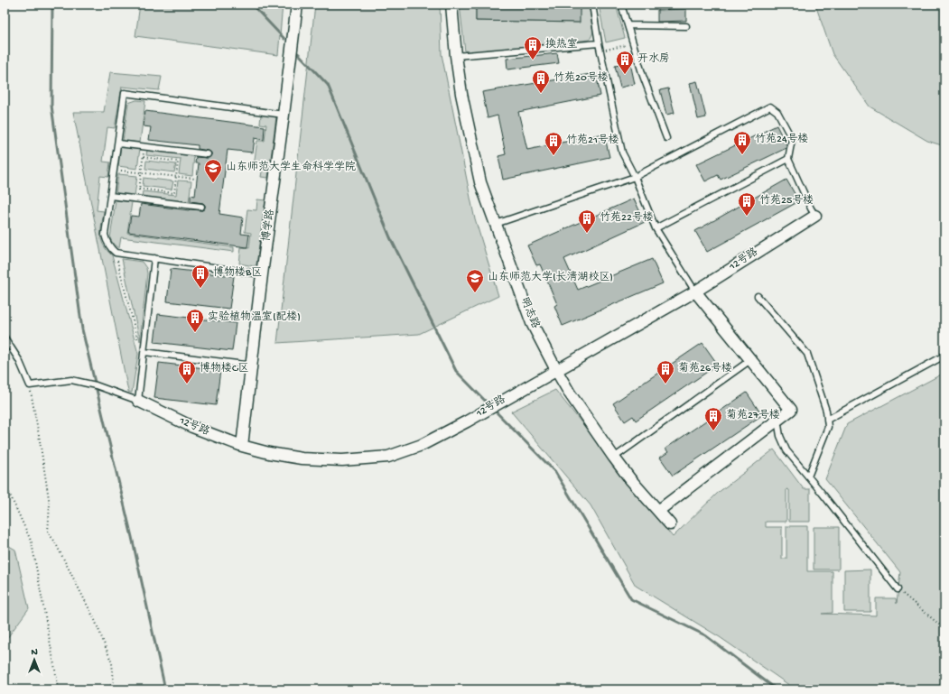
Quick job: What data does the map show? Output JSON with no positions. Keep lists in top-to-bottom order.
{
  "streets": {
    "street": ["博学路", "12号路", "明志路"]
  },
  "crossings": [
    ["博学路", "12号路"],
    ["12号路", "明志路"]
  ],
  "places": {
    "building": [
      "换热室",
      "开水房",
      "竹苑20号楼",
      "竹苑24号楼",
      "竹苑21号楼",
      "竹苑25号楼",
      "竹苑22号楼",
      "博物楼B区",
      "实验植物温室(配楼)",
      "博物楼C区",
      "菊苑26号楼",
      "菊苑27号楼"
    ],
    "school or university": ["山东师范大学生命科学学院", "山东师范大学(长清湖校区)"]
  },
  "north": "top"
}
